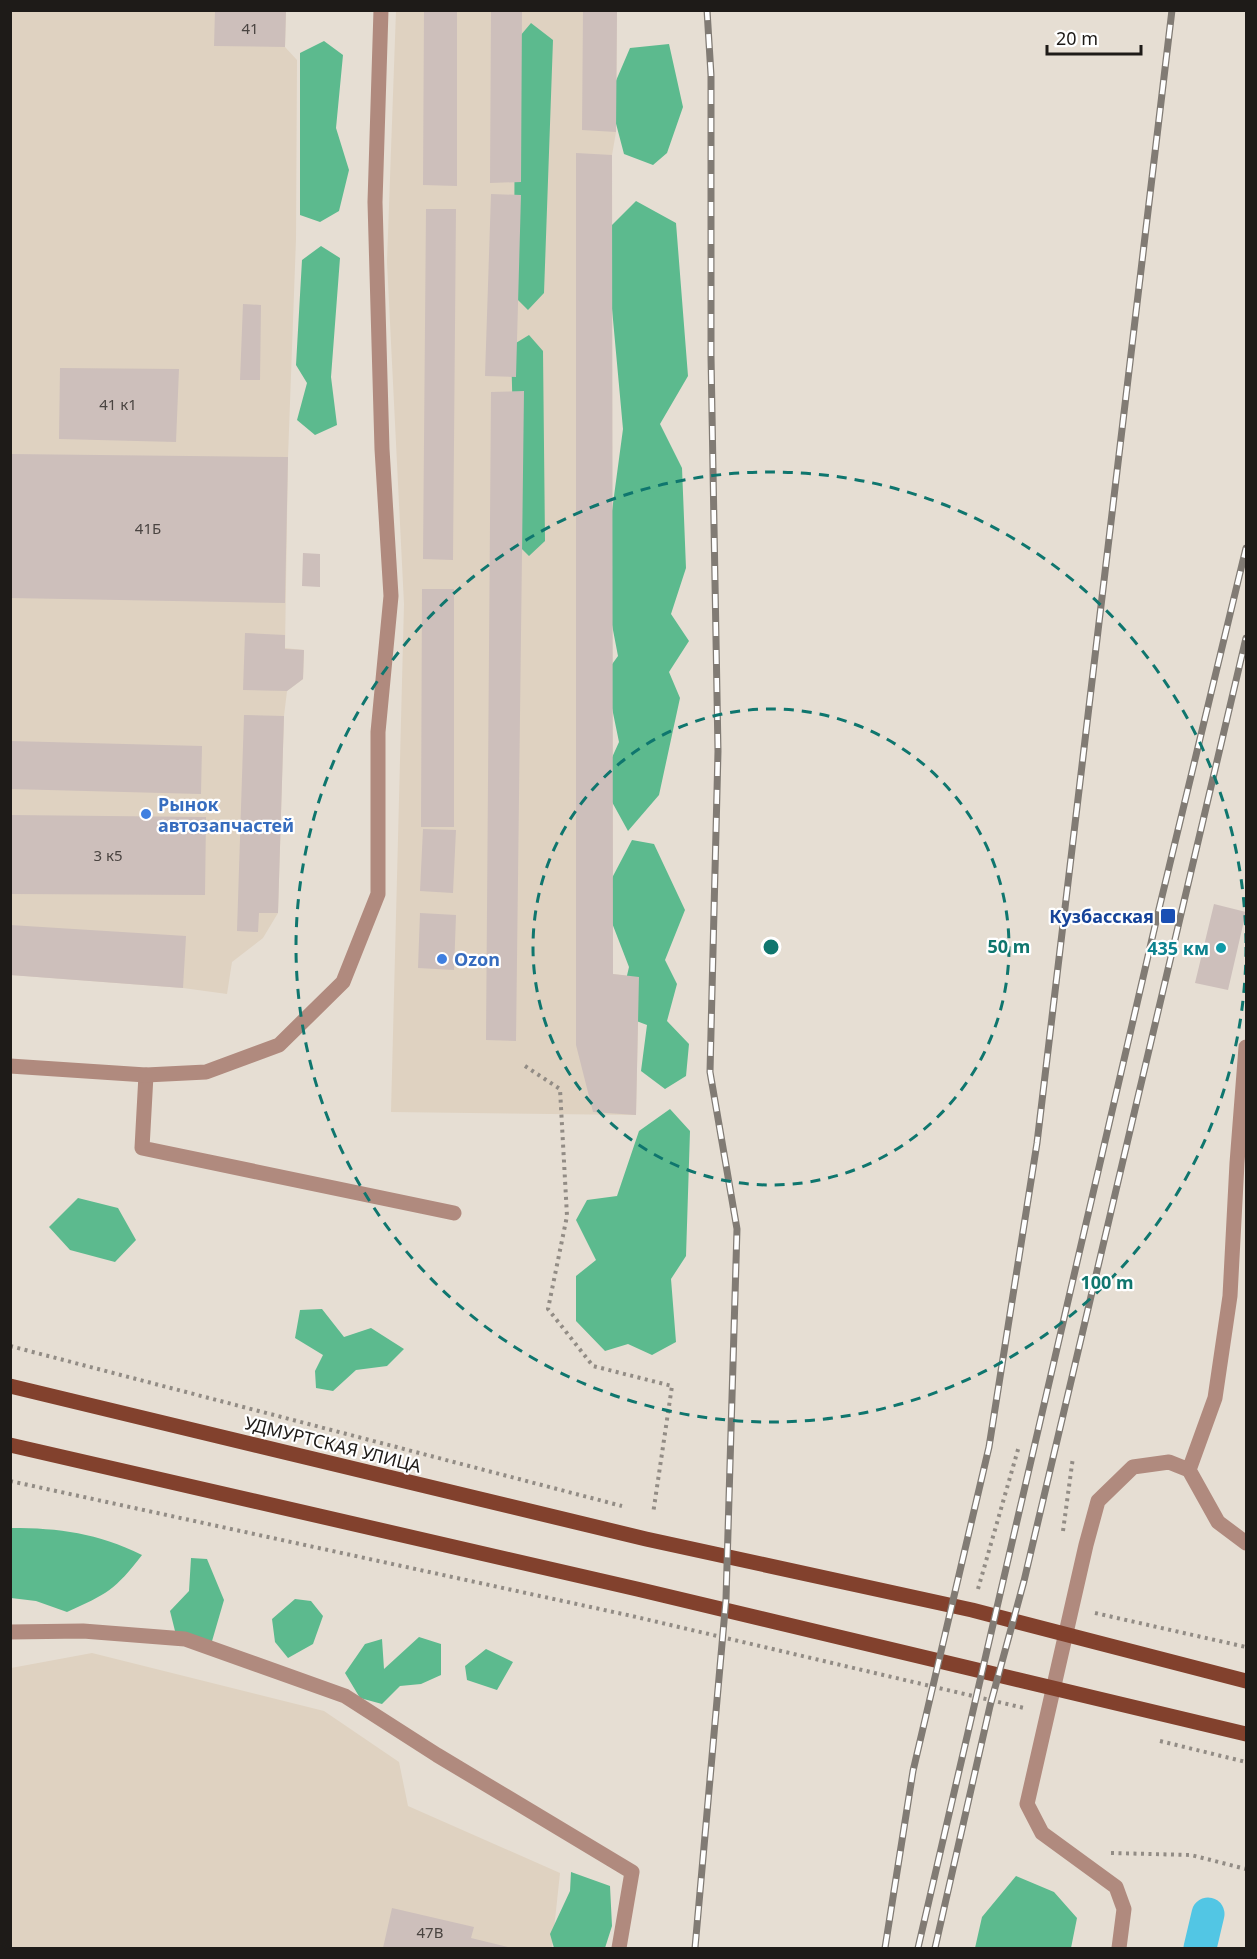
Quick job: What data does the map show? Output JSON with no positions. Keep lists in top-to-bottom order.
{
  "streets": {
    "main road": ["УДМУРТСКАЯ УЛИЦА"]
  },
  "places": {
    "other": ["Рынок автозапчастей", "435 км", "Ozon"],
    "transit": ["Кузбасская"]
  },
  "house_numbers": [
    "41",
    "41 к1",
    "41Б",
    "3 к5",
    "47В"
  ],
  "scale_bar": "20 m",
  "rings": ["50 m", "100 m"]
}
